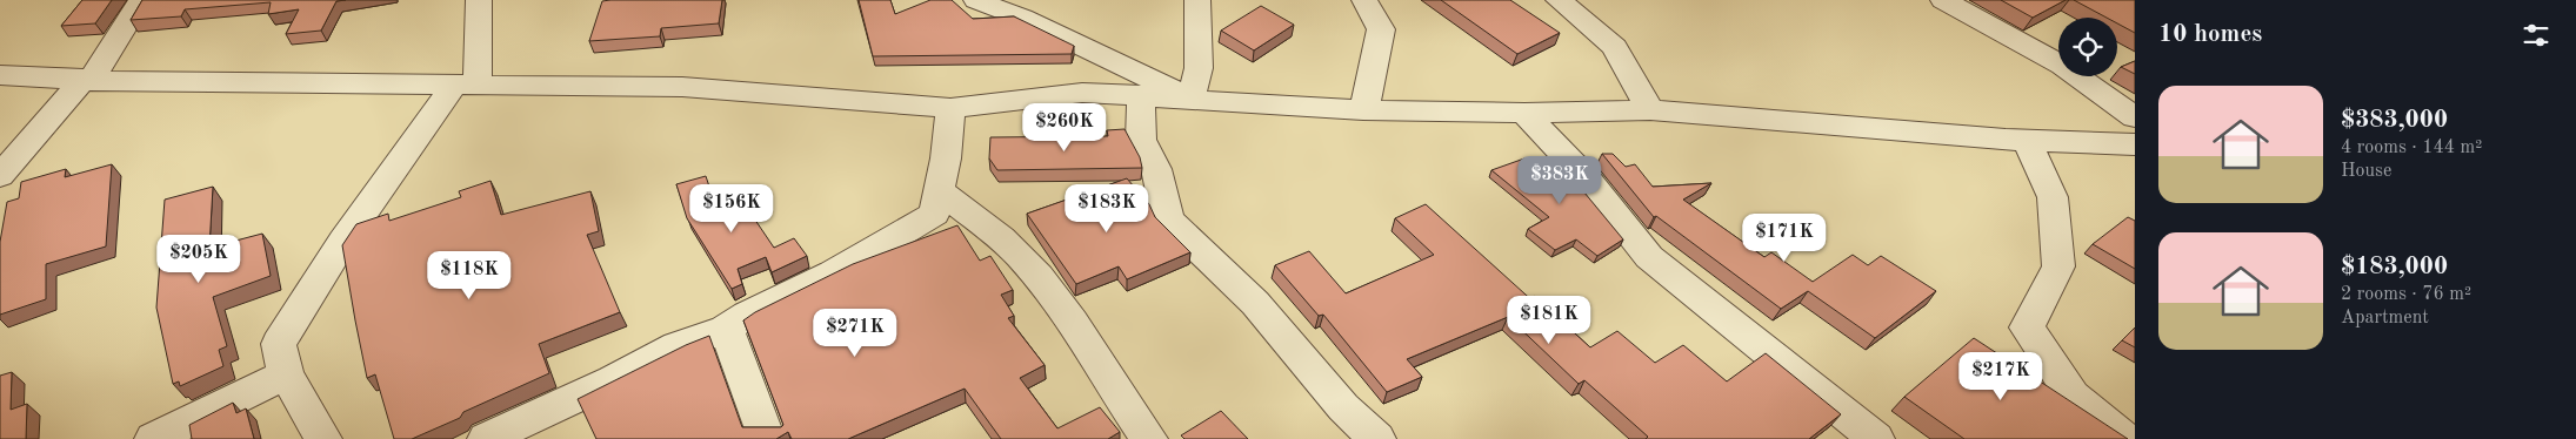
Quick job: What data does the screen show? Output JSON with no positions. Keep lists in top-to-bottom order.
{
  "page": {
    "heading": "10 homes",
    "list": [
      {
        "name": "$383,000",
        "note": "4 rooms · 144 m² · House"
      },
      {
        "name": "$183,000",
        "note": "2 rooms · 76 m² · Apartment"
      }
    ],
    "price": [
      "$260K",
      "$383K",
      "$156K",
      "$183K",
      "$171K",
      "$205K",
      "$118K",
      "$181K",
      "$271K",
      "$217K"
    ]
  }
}
